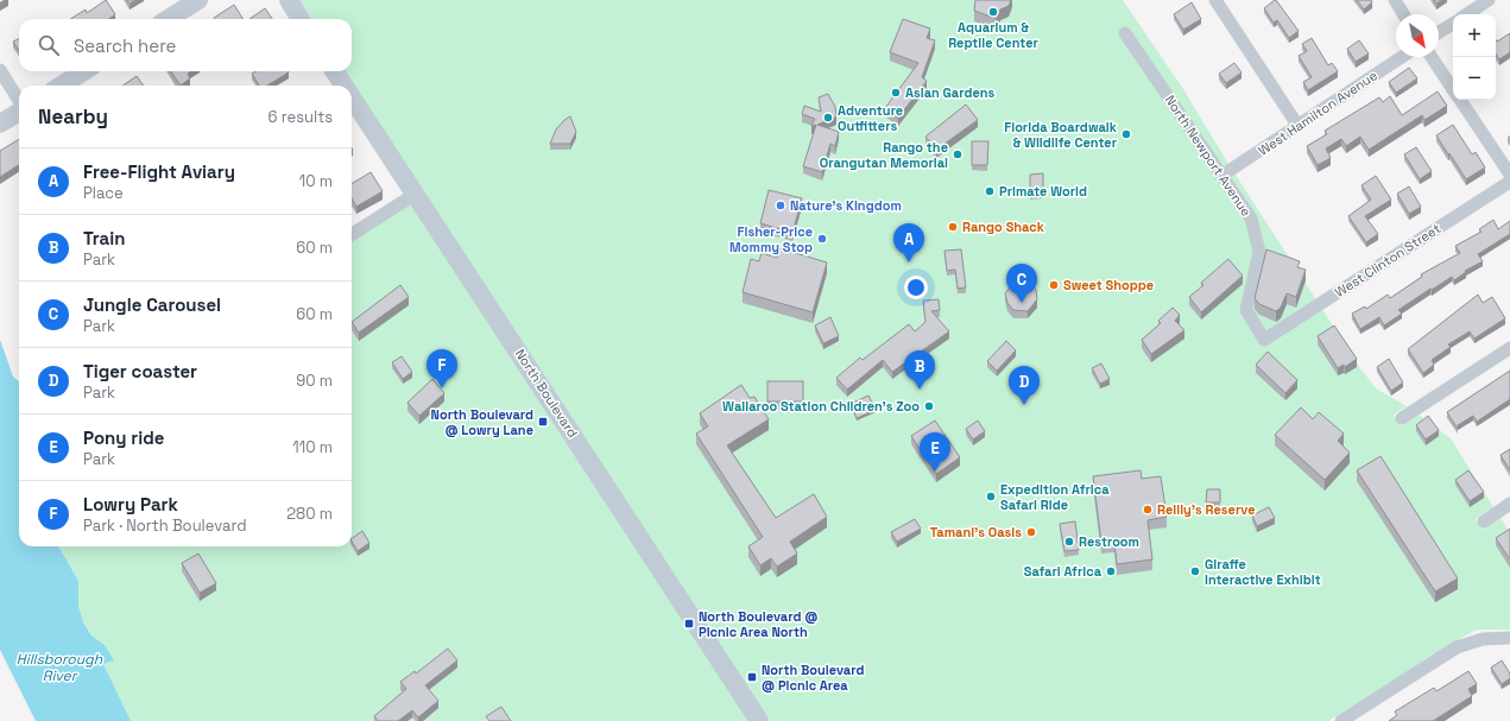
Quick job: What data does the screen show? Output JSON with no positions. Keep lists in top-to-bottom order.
{
  "streets": {
    "street": [
      "West Hamilton Avenue",
      "North Newport Avenue",
      "West Clinton Street",
      "North Boulevard"
    ]
  },
  "crossings": [
    ["West Hamilton Avenue", "North Newport Avenue"],
    ["North Newport Avenue", "West Clinton Street"]
  ],
  "water": ["Hillsborough River"],
  "places": {
    "other": [
      "Aquarium & Reptile Center",
      "Asian Gardens",
      "Adventure Outfitters",
      "Florida Boardwalk & Wildlife Center",
      "Rango the Orangutan Memorial",
      "Primate World",
      "Nature's Kingdom",
      "Rango Shack",
      "Fisher-Price Mommy Stop",
      "Sweet Shoppe",
      "Wallaroo Station Children's Zoo",
      "Expedition Africa Safari Ride",
      "Reilly's Reserve",
      "Tamani's Oasis",
      "Restroom",
      "Safari Africa",
      "Giraffe Interactive Exhibit"
    ],
    "transit": ["North Boulevard @ Lowry Lane", "North Boulevard @ Picnic Area North", "North Boulevard @ Picnic Area"]
  },
  "north": "bottom right",
  "page": {
    "map_buttons": ["+", "−"],
    "search": "Search here",
    "heading": ["Nearby", "6 results"],
    "list": [
      {
        "mark": "A",
        "name": "Free-Flight Aviary",
        "note": "Place",
        "value": "10 m"
      },
      {
        "mark": "B",
        "name": "Train",
        "note": "Park",
        "value": "60 m"
      },
      {
        "mark": "C",
        "name": "Jungle Carousel",
        "note": "Park",
        "value": "60 m"
      },
      {
        "mark": "D",
        "name": "Tiger coaster",
        "note": "Park",
        "value": "90 m"
      },
      {
        "mark": "E",
        "name": "Pony ride",
        "note": "Park",
        "value": "110 m"
      },
      {
        "mark": "F",
        "name": "Lowry Park",
        "note": "Park · North Boulevard",
        "value": "280 m"
      }
    ],
    "pins": [
      "A",
      "C",
      "F",
      "B",
      "D",
      "E"
    ]
  }
}
